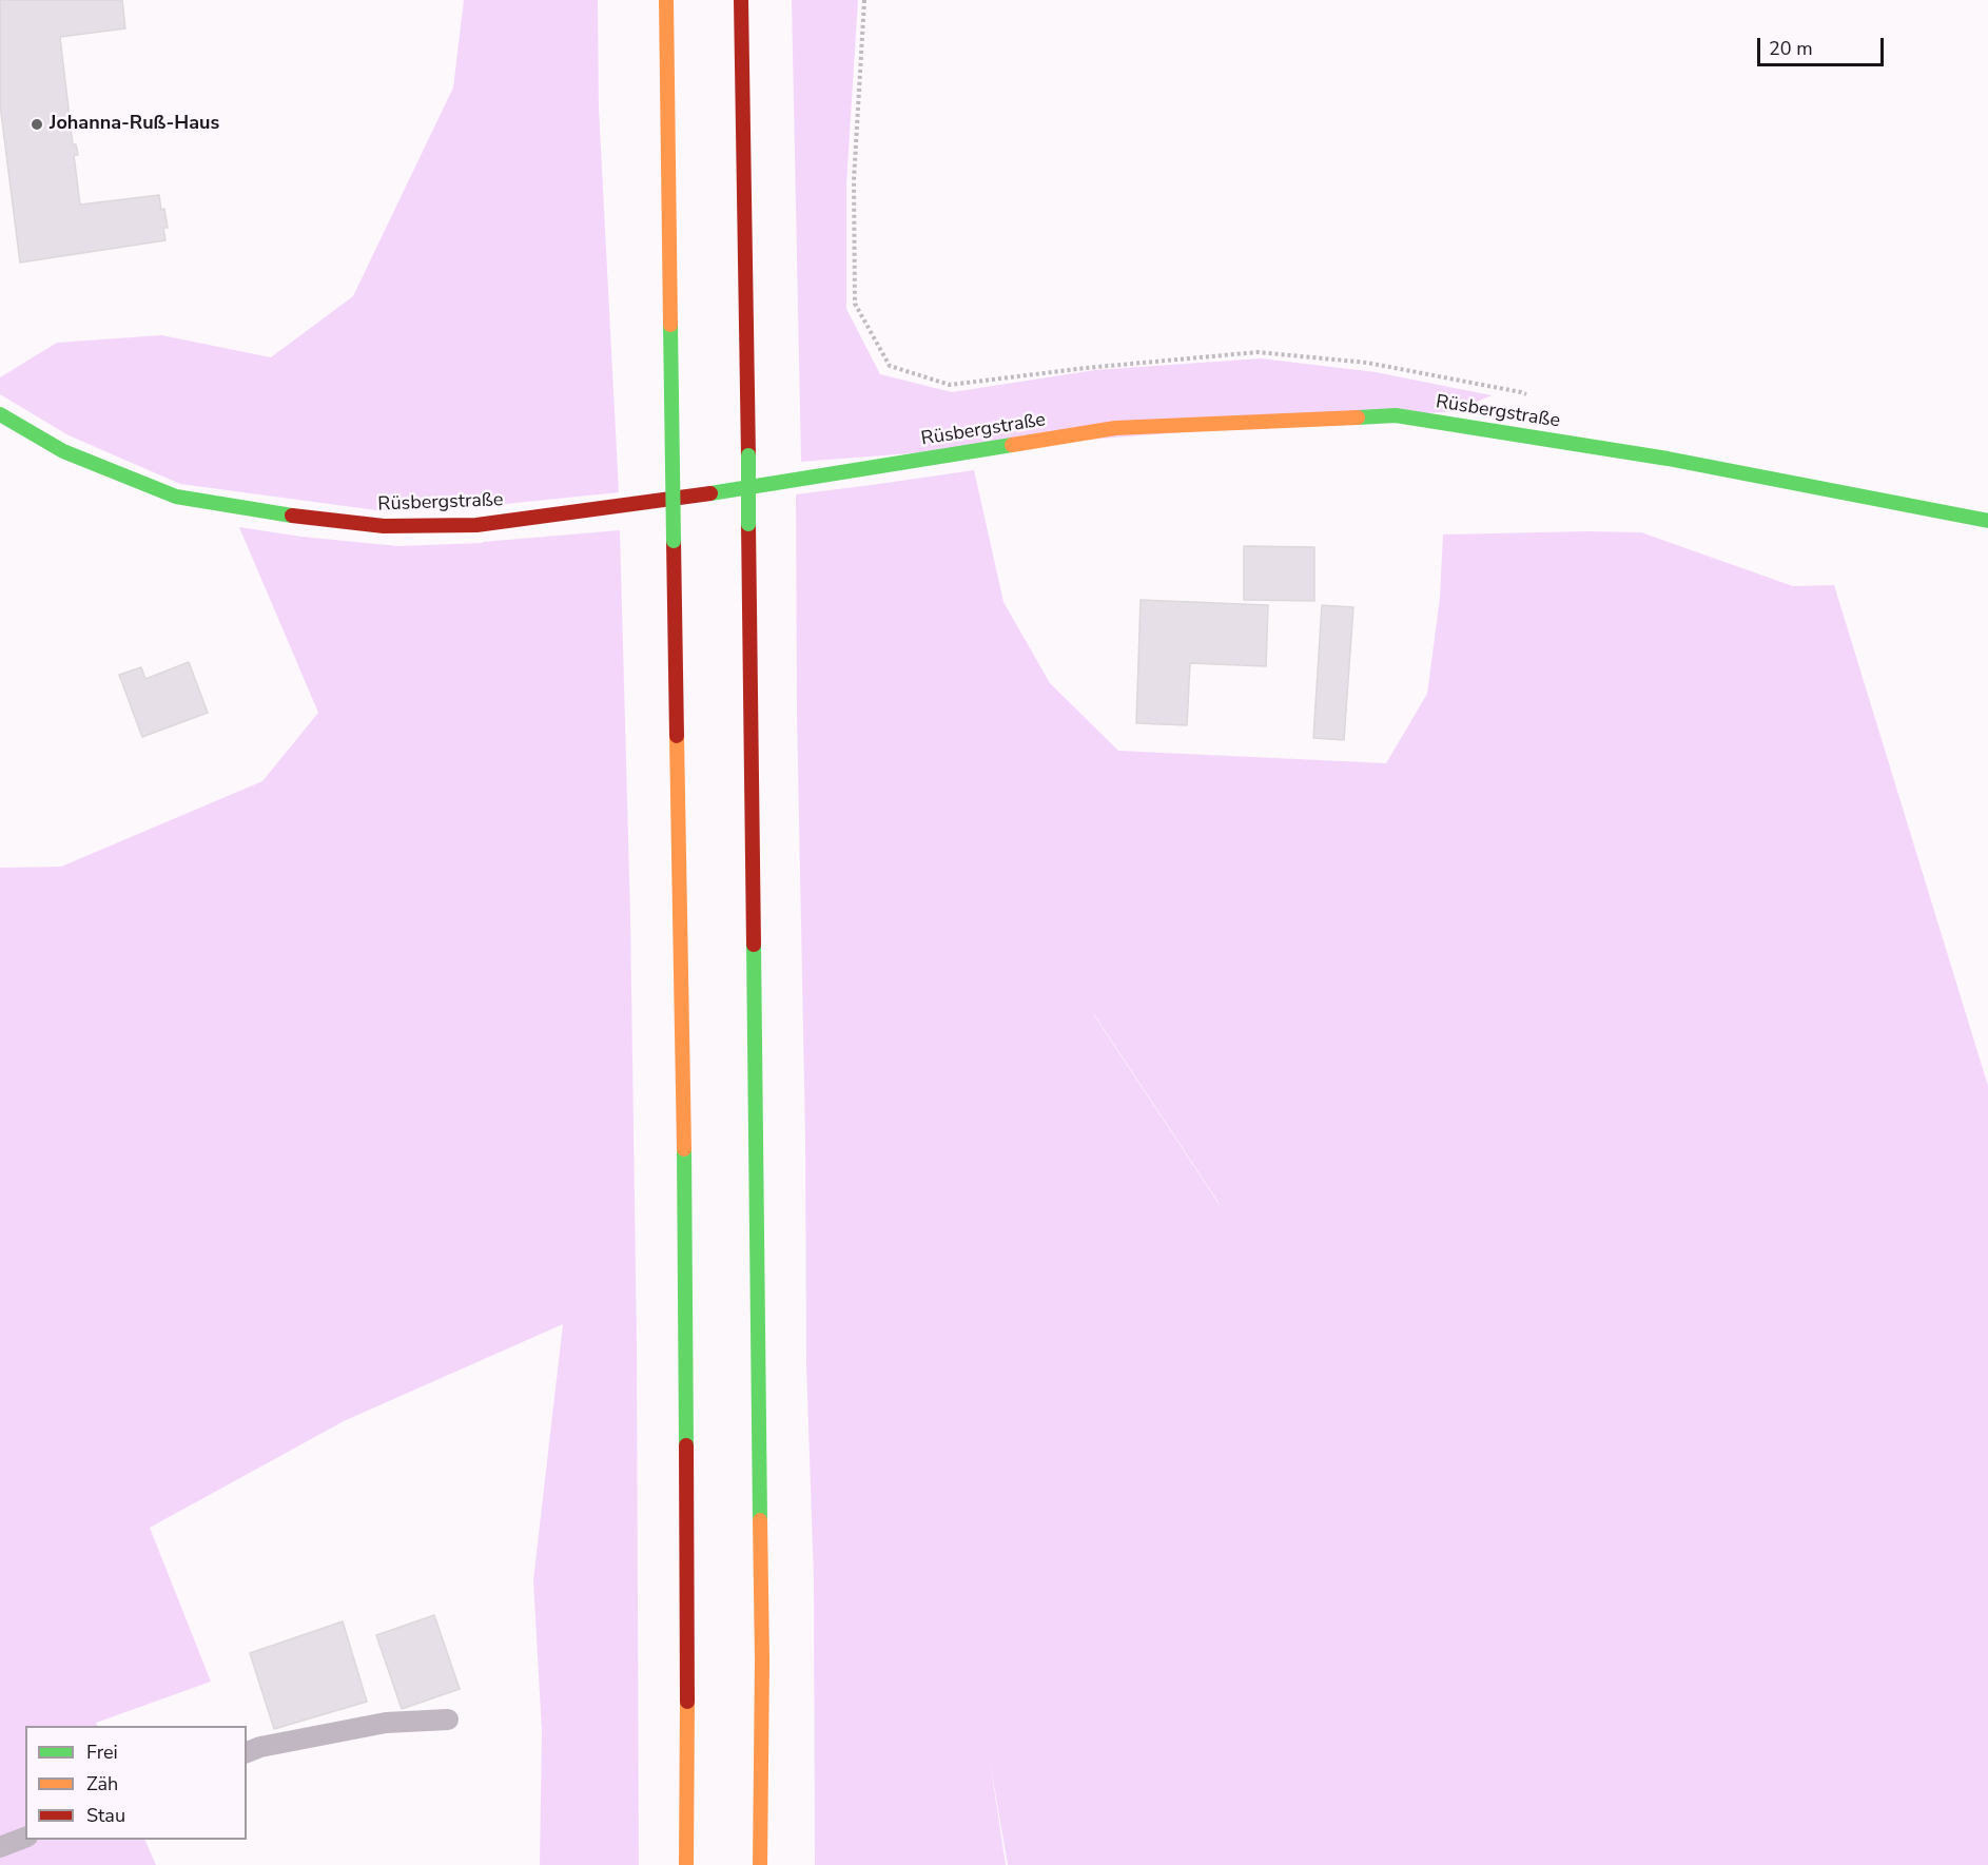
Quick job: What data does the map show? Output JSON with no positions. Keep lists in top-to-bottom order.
{
  "streets": {
    "main road": ["Rüsbergstraße"]
  },
  "places": ["Johanna-Ruß-Haus"],
  "legend": ["Frei", "Zäh", "Stau"],
  "scale_bar": "20 m"
}
